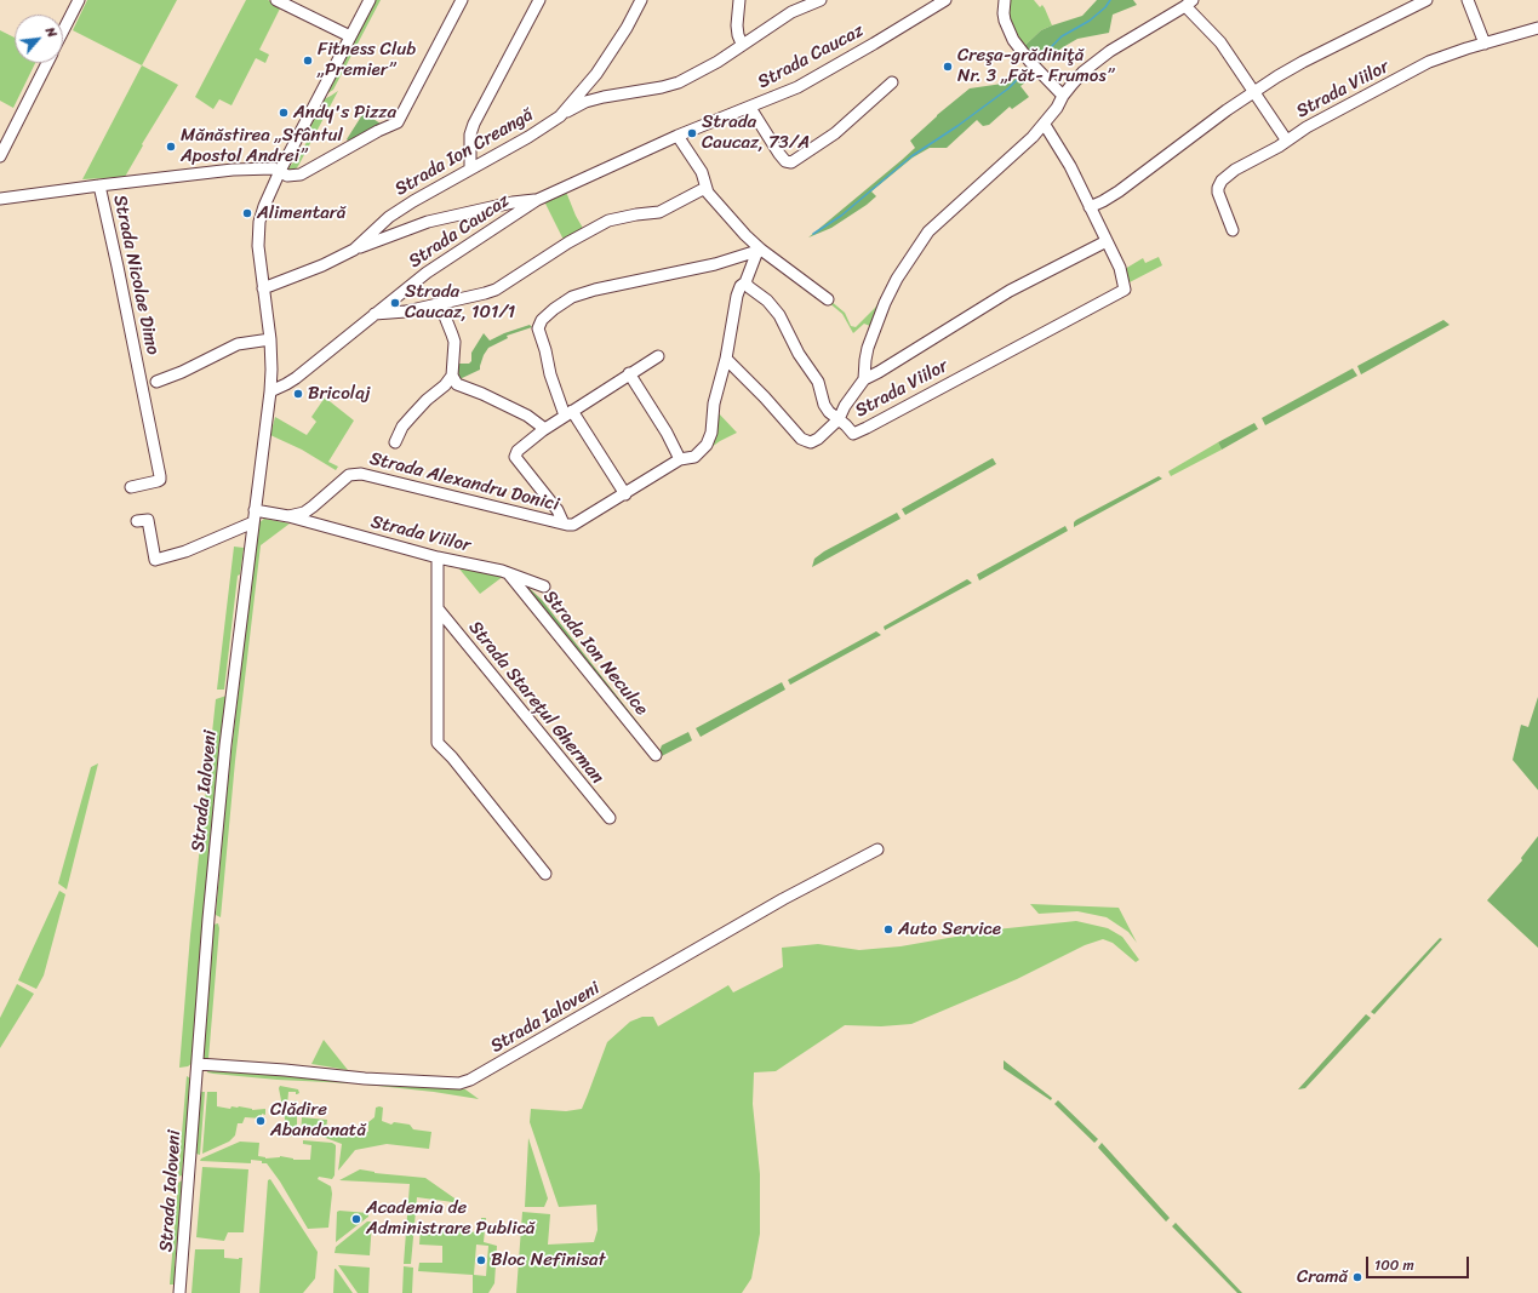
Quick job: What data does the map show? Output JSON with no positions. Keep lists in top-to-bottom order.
{
  "streets": {
    "street": [
      "Strada Caucaz",
      "Strada Viilor",
      "Strada Ion Creangă",
      "Strada Nicolae Dimo",
      "Strada Alexandru Donici",
      "Strada Ion Neculce",
      "Strada Starețul Gherman",
      "Strada Ialoveni"
    ]
  },
  "crossings": [
    ["Strada Viilor", "Strada Alexandru Donici"],
    ["Strada Viilor", "Strada Ion Neculce"]
  ],
  "places": [
    "Fitness Club „Premier”",
    "Creşa-grădiniţă Nr. 3 „Făt- Frumos”",
    "Andy's Pizza",
    "Strada Caucaz, 73/A",
    "Mănăstirea „Sfântul Apostol Andrei”",
    "Alimentară",
    "Strada Caucaz, 101/1",
    "Bricolaj",
    "Auto Service",
    "Clădire Abandonată",
    "Academia de Administrare Publică",
    "Bloc Nefinisat",
    "Cramă"
  ],
  "scale_bar": "100 m",
  "north": "top right"
}
